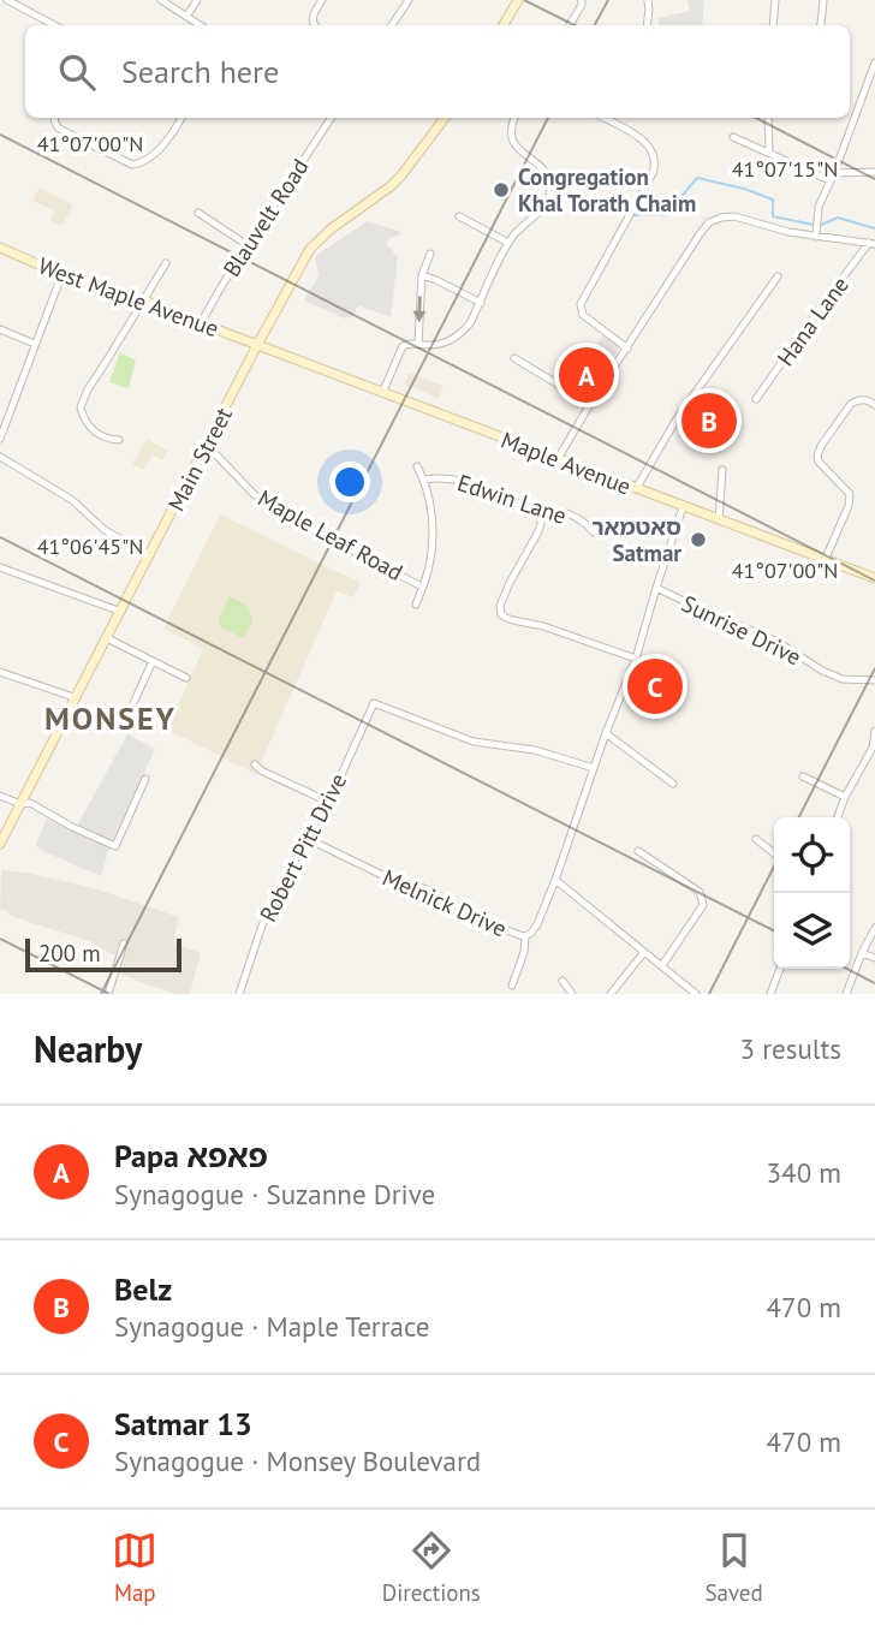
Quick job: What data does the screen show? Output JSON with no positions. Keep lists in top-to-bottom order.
{
  "streets": {
    "street": [
      "Blauvelt Road",
      "West Maple Avenue",
      "Hana Lane",
      "Main Street",
      "Maple Avenue",
      "Edwin Lane",
      "Maple Leaf Road",
      "Sunrise Drive",
      "Robert Pitt Drive",
      "Melnick Drive"
    ]
  },
  "crossings": [
    ["Blauvelt Road", "West Maple Avenue"],
    ["West Maple Avenue", "Main Street"],
    ["West Maple Avenue", "Maple Avenue"],
    ["Main Street", "Maple Avenue"],
    ["Main Street", "Maple Leaf Road"],
    ["Maple Avenue", "Melnick Drive"],
    ["Sunrise Drive", "Melnick Drive"],
    ["Robert Pitt Drive", "Melnick Drive"]
  ],
  "districts": ["MONSEY"],
  "places": ["Congregation Khal Torath Chaim", "סאטמאר Satmar"],
  "scale_bar": "200 m",
  "page": {
    "search": "Search here",
    "pins": ["A", "B", "C"],
    "scale": "200 m",
    "heading": ["Nearby", "3 results"],
    "list": [
      {
        "mark": "A",
        "name": "Papa פאפא",
        "note": "Synagogue · Suzanne Drive",
        "value": "340 m"
      },
      {
        "mark": "B",
        "name": "Belz",
        "note": "Synagogue · Maple Terrace",
        "value": "470 m"
      },
      {
        "mark": "C",
        "name": "Satmar 13",
        "note": "Synagogue · Monsey Boulevard",
        "value": "470 m"
      }
    ],
    "nav": ["Map", "Directions", "Saved"]
  },
  "coordinates": ["41°07'00\"N", "41°07'15\"N", "41°06'45\"N"]
}
